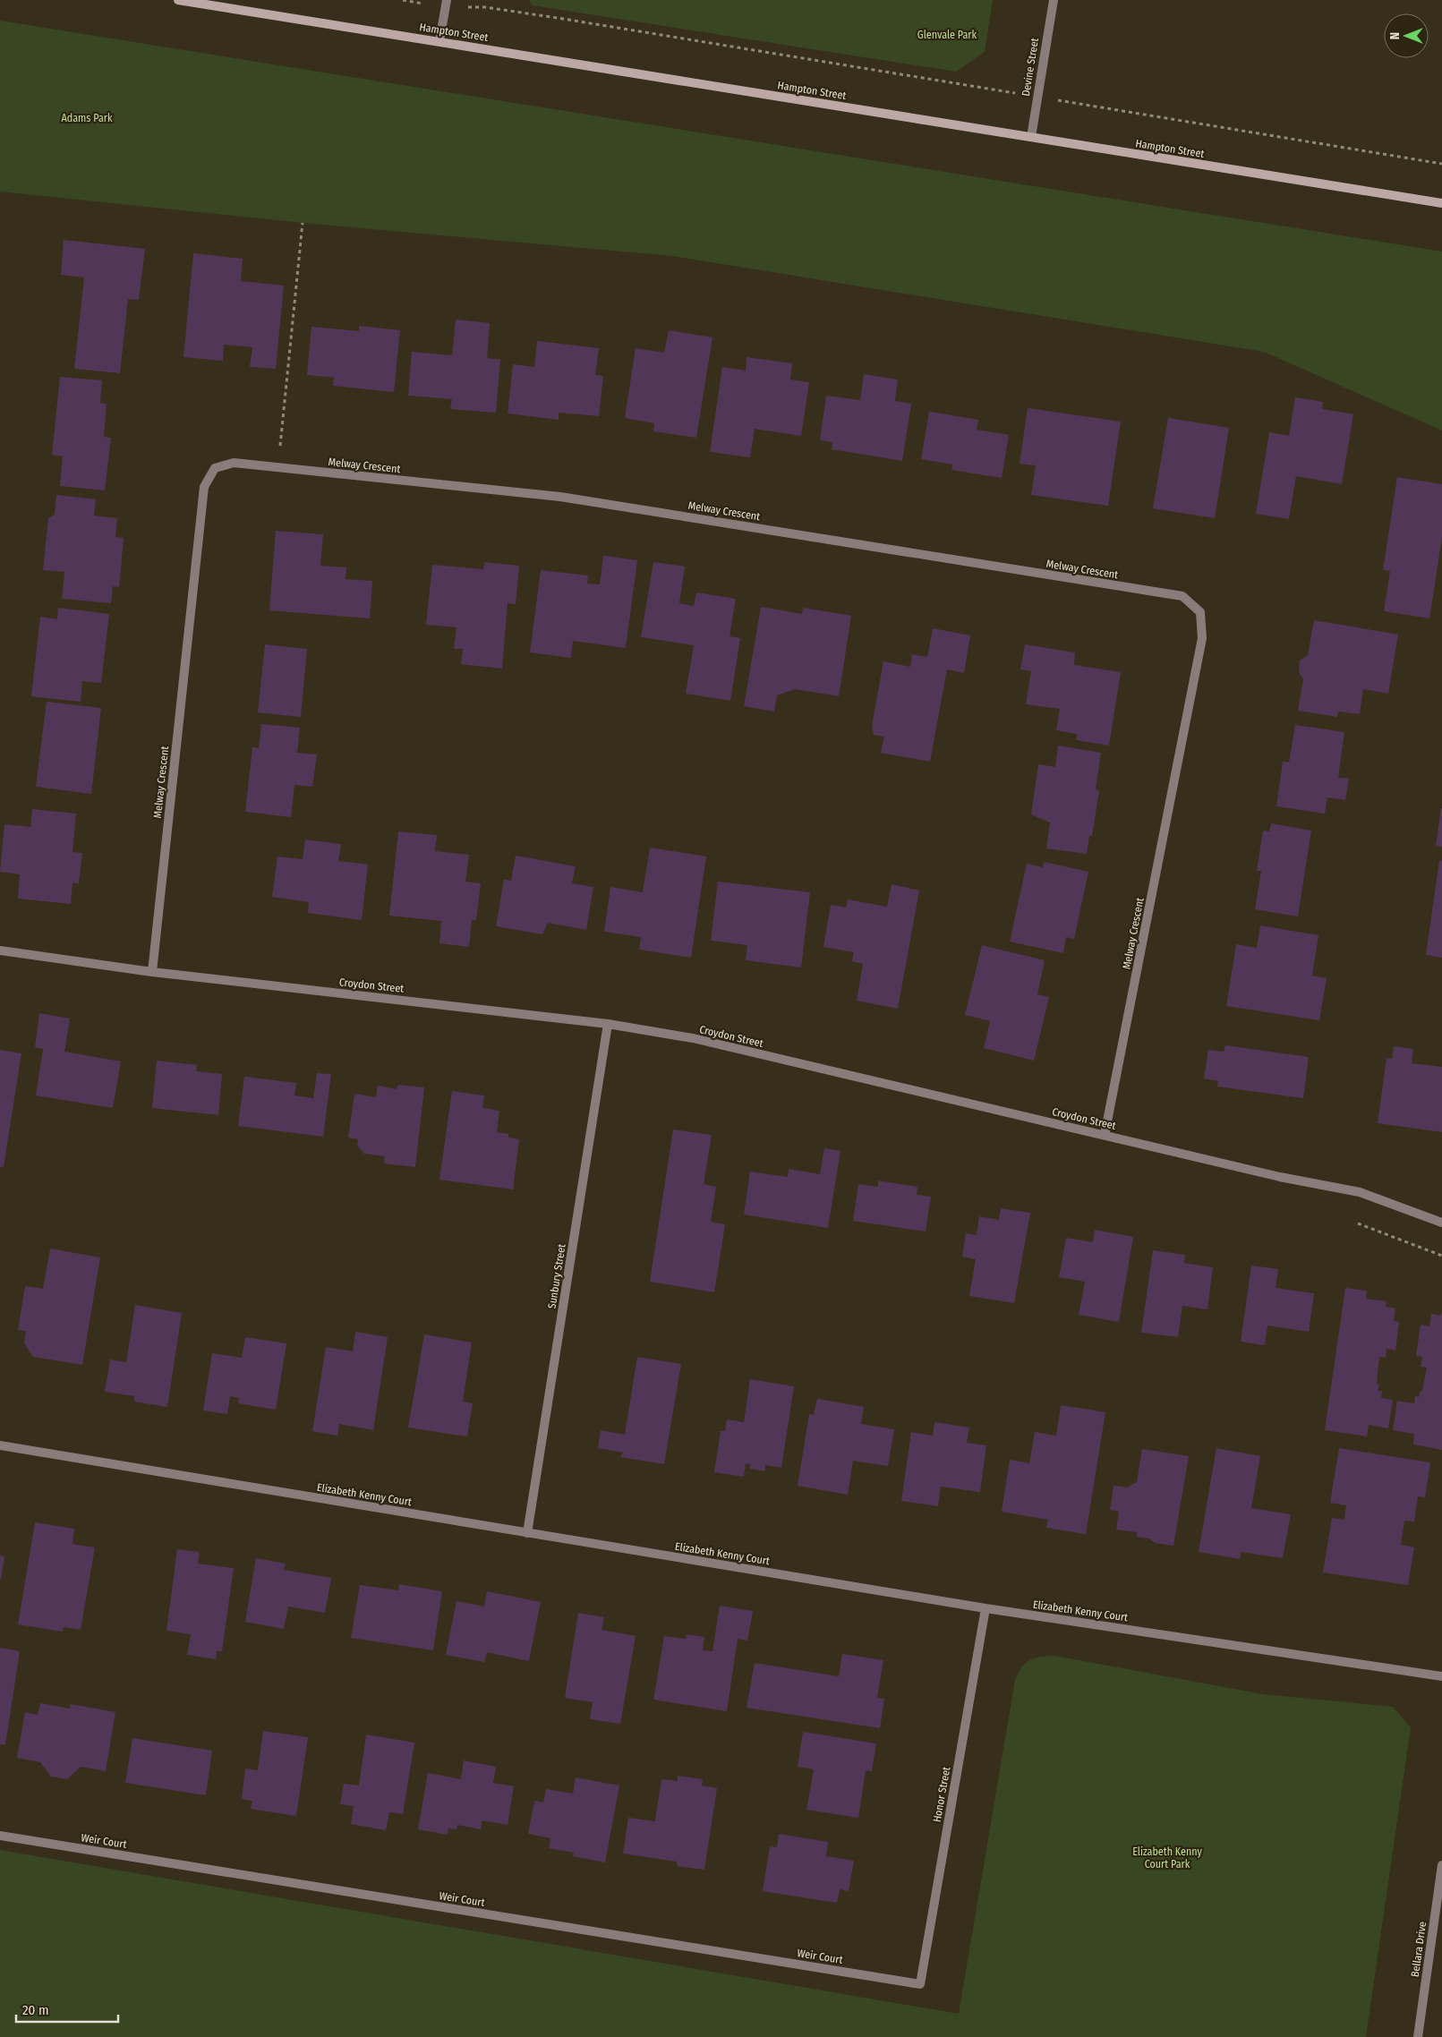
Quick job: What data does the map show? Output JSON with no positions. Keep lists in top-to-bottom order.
{
  "streets": {
    "street": [
      "Hampton Street",
      "Devine Street",
      "Melway Crescent",
      "Croydon Street",
      "Sunbury Street",
      "Elizabeth Kenny Court",
      "Honor Street",
      "Weir Court",
      "Bellara Drive"
    ]
  },
  "crossings": [
    ["Hampton Street", "Devine Street"],
    ["Melway Crescent", "Croydon Street"],
    ["Croydon Street", "Sunbury Street"],
    ["Sunbury Street", "Elizabeth Kenny Court"],
    ["Elizabeth Kenny Court", "Honor Street"],
    ["Honor Street", "Weir Court"]
  ],
  "parks": ["Glenvale Park", "Adams Park", "Elizabeth Kenny Court Park"],
  "scale_bar": "20 m",
  "north": "left"
}
